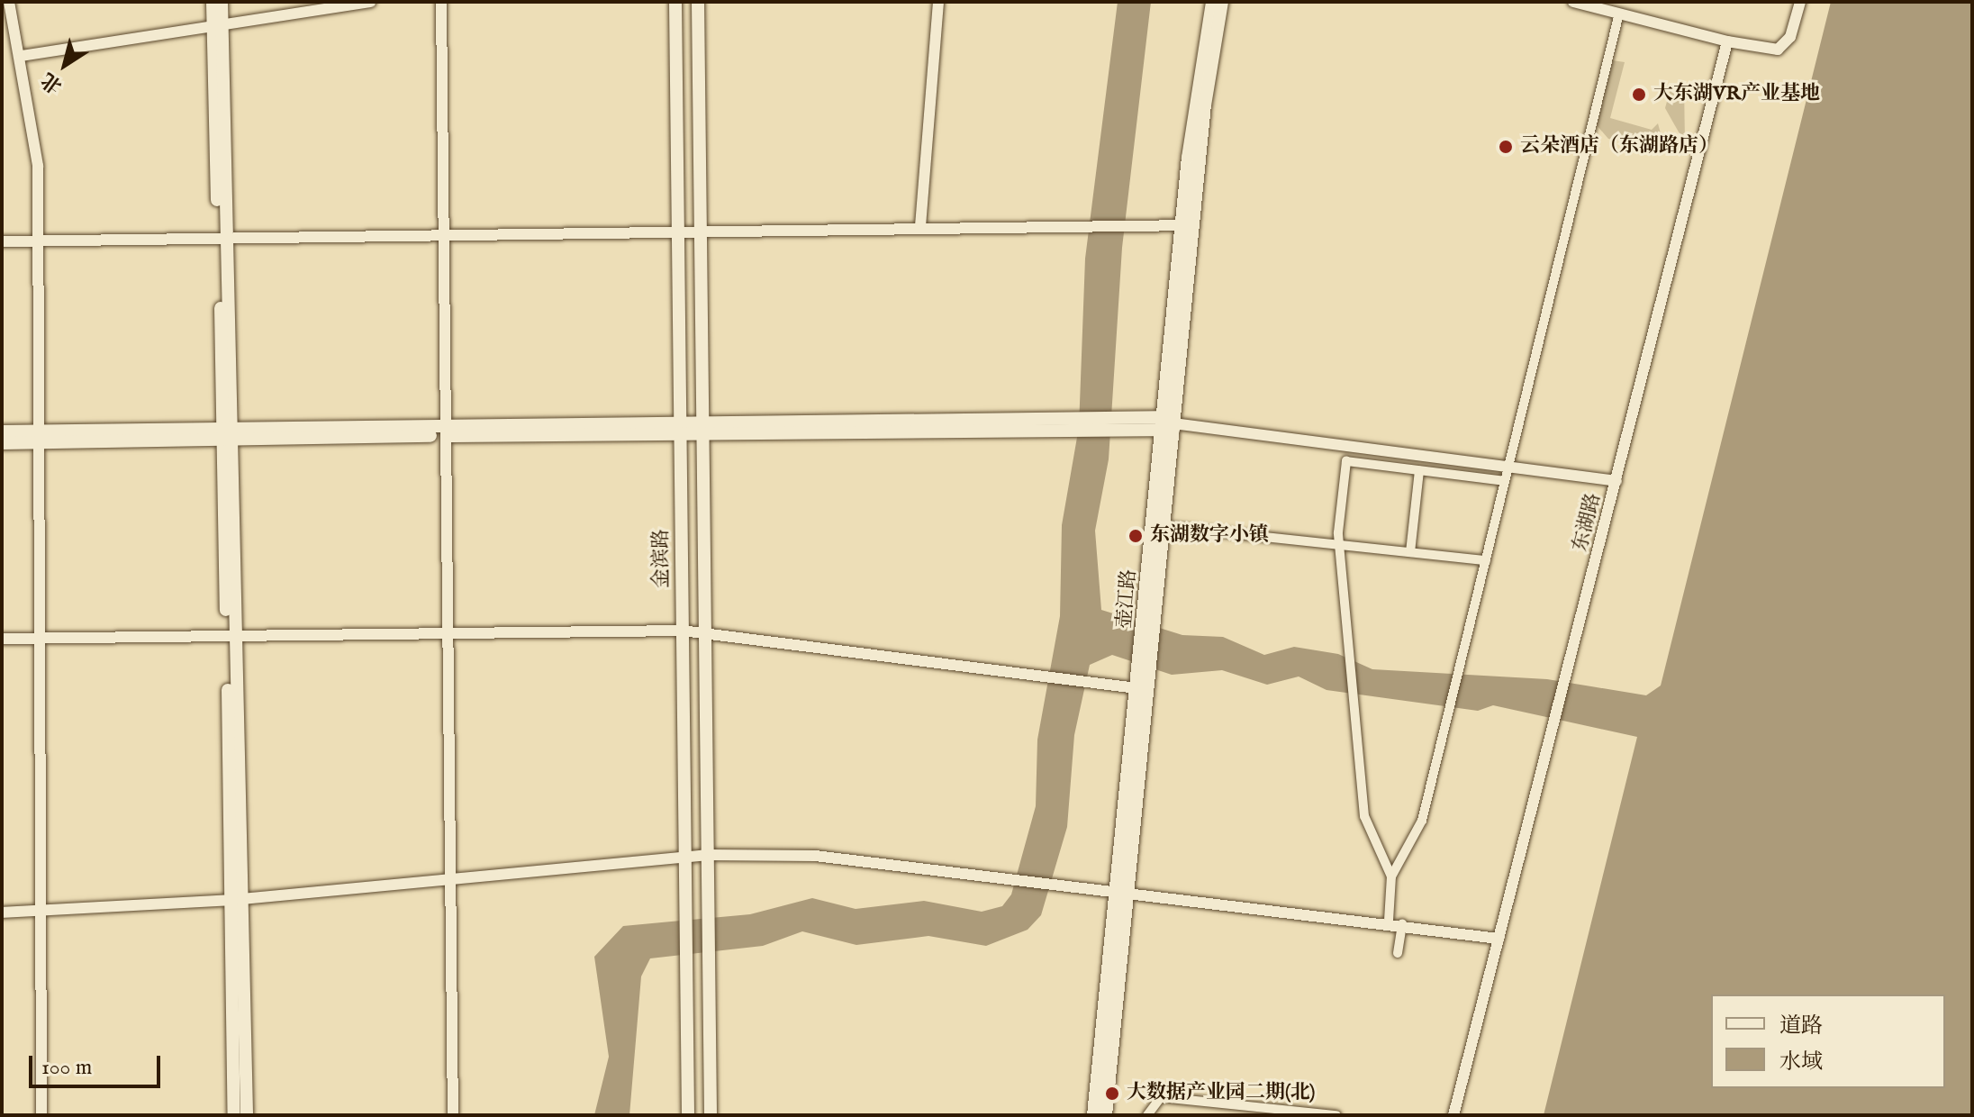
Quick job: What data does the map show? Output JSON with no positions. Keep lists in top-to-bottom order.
{
  "streets": {
    "main road": ["金滨路", "壶江路"],
    "street": ["东湖路"]
  },
  "places": [
    "大东湖VR产业基地",
    "云朵酒店（东湖路店）",
    "东湖数字小镇",
    "大数据产业园二期(北)"
  ],
  "legend": ["道路", "水域"],
  "scale_bar": "100 m",
  "north": "bottom left"
}
